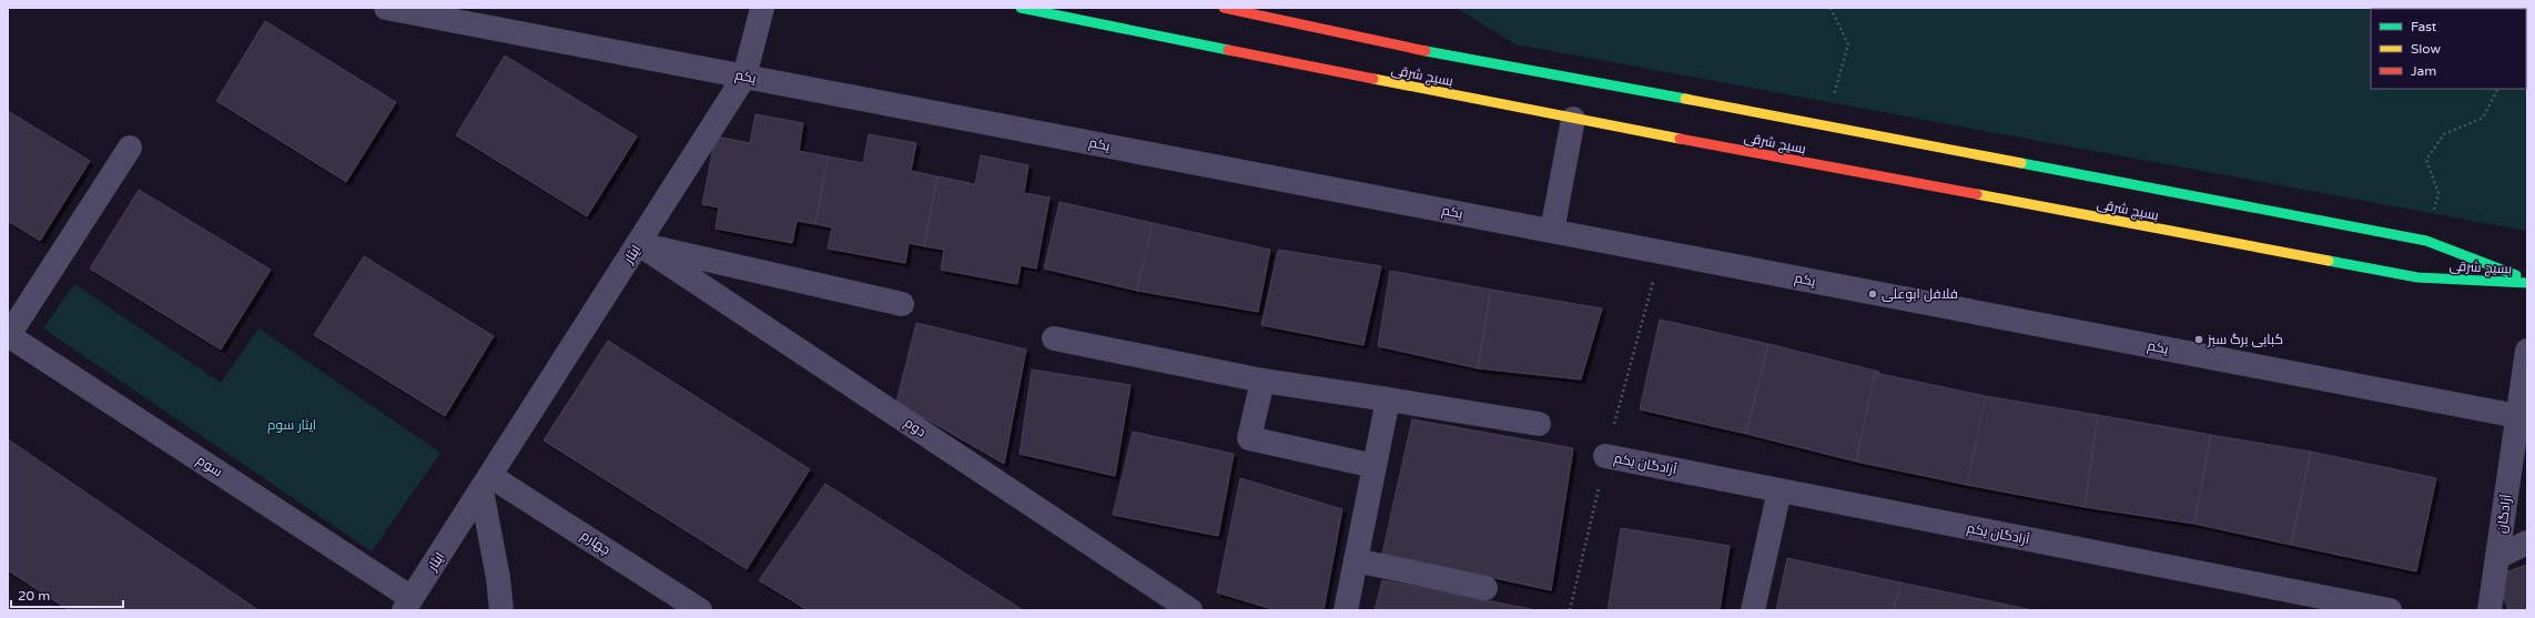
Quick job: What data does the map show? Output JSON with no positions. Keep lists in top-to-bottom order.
{
  "streets": {
    "main road": ["بسیج شرقی"],
    "street": [
      "یکم",
      "ایثار",
      "دوم",
      "آزادگان یکم",
      "سوم",
      "آزادگان",
      "چهارم"
    ]
  },
  "crossings": [
    ["یکم", "ایثار"],
    ["یکم", "آزادگان"],
    ["ایثار", "دوم"],
    ["ایثار", "سوم"],
    ["ایثار", "چهارم"]
  ],
  "parks": ["ایثار سوم"],
  "places": ["فلافل ابوعلی", "کبابی برگ سبز"],
  "legend": ["Fast", "Slow", "Jam"],
  "scale_bar": "20 m"
}
